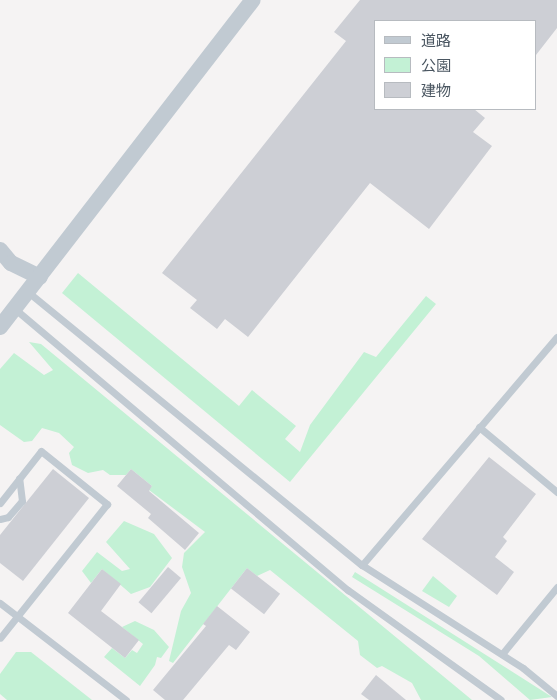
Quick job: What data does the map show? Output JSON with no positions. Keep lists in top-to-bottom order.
{
  "legend": ["道路", "公園", "建物"]
}
